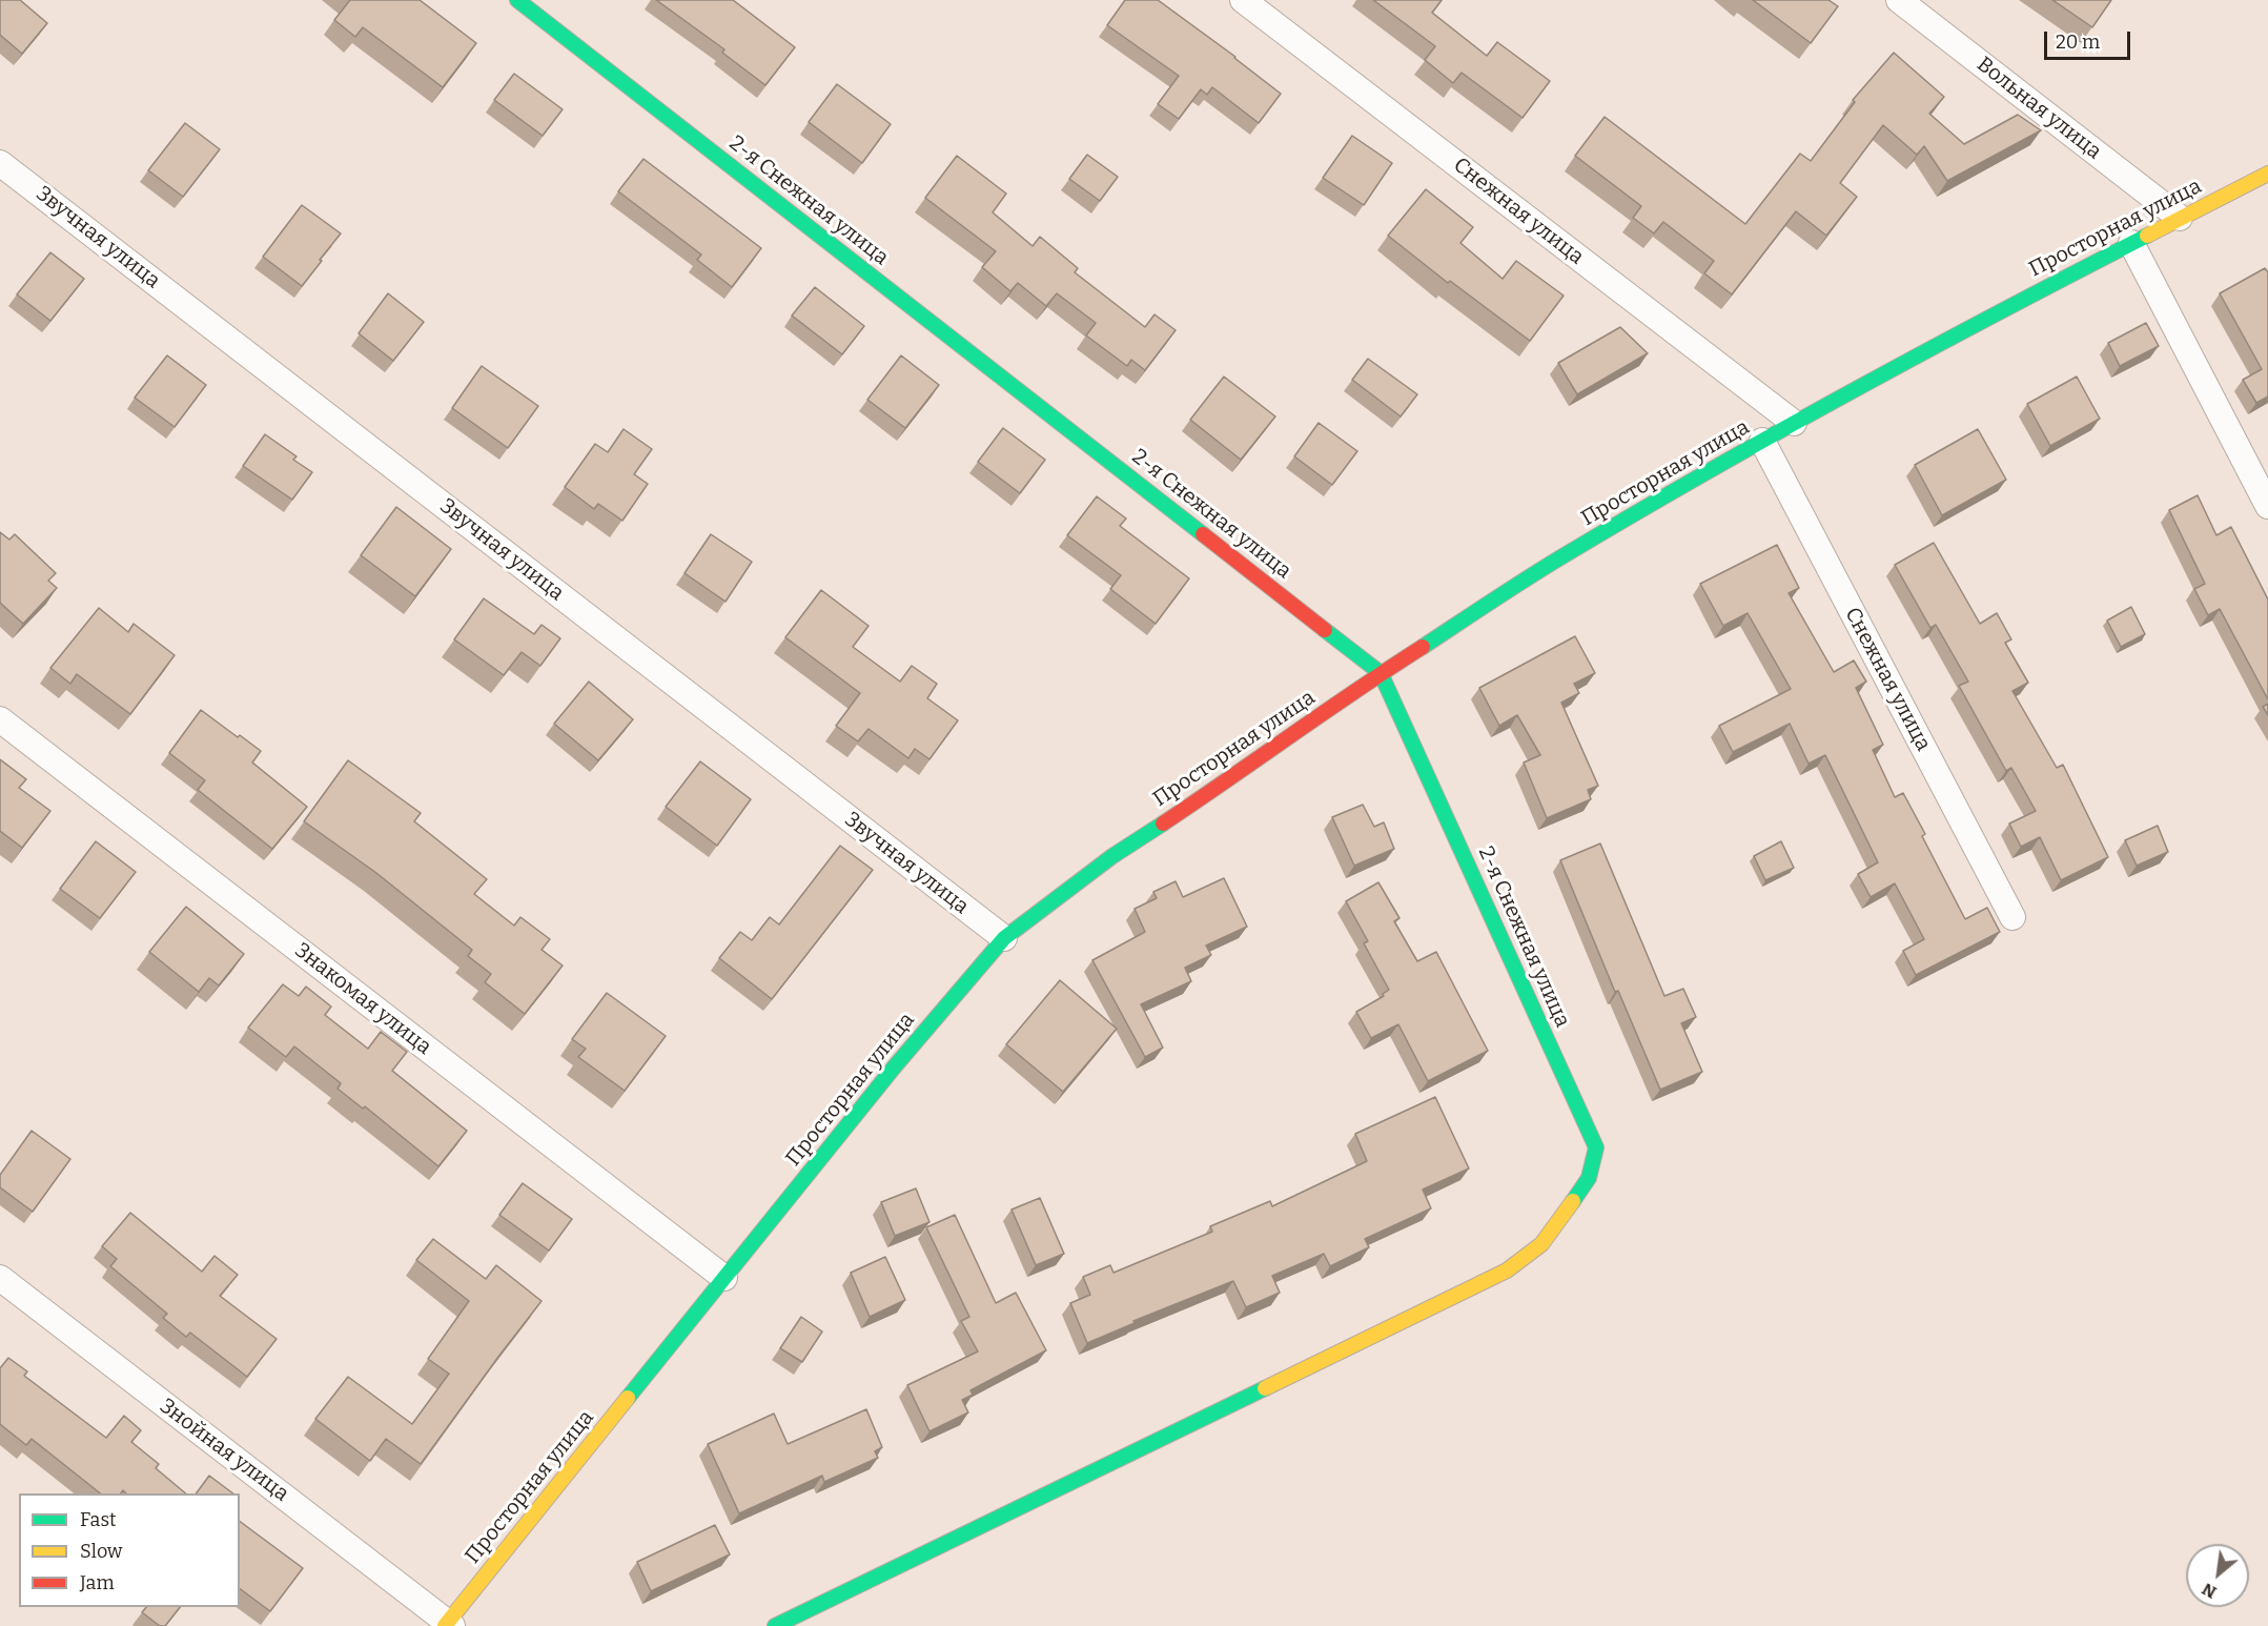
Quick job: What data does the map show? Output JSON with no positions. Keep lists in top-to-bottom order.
{
  "streets": {
    "street": [
      "Вольная улица",
      "2-я Снежная улица",
      "Снежная улица",
      "Просторная улица",
      "Звучная улица",
      "Знакомая улица",
      "Знойная улица"
    ]
  },
  "crossings": [
    ["Вольная улица", "Просторная улица"],
    ["2-я Снежная улица", "Просторная улица"],
    ["Снежная улица", "Просторная улица"],
    ["Просторная улица", "Звучная улица"],
    ["Просторная улица", "Знакомая улица"],
    ["Просторная улица", "Знойная улица"]
  ],
  "legend": ["Fast", "Slow", "Jam"],
  "scale_bar": "20 m",
  "north": "bottom left"
}
